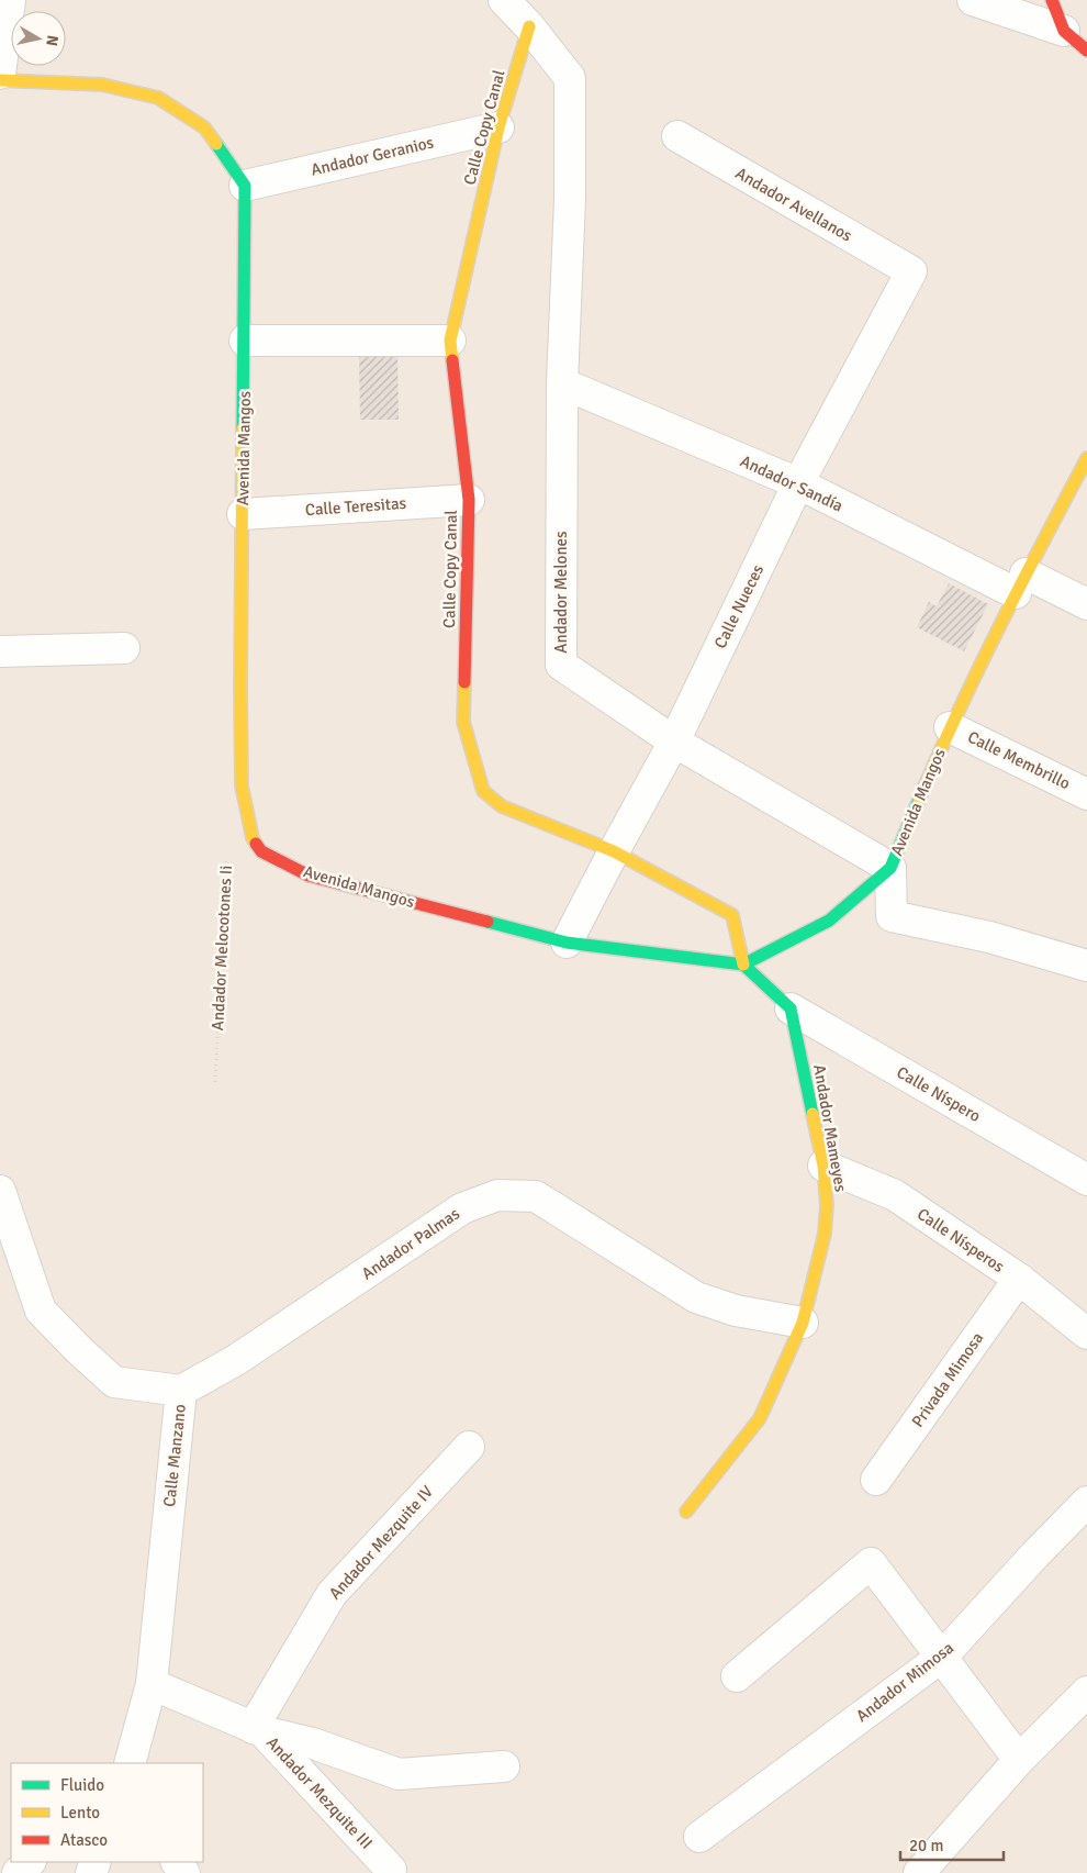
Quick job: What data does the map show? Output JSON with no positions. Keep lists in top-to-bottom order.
{
  "streets": {
    "main road": ["Calle Copy Canal", "Avenida Mangos", "Andador Mameyes"],
    "street": [
      "Andador Geranios",
      "Andador Avellanos",
      "Andador Sandía",
      "Calle Teresitas",
      "Andador Melones",
      "Calle Nueces",
      "Calle Membrillo",
      "Calle Níspero",
      "Calle Nísperos",
      "Andador Palmas",
      "Privada Mimosa",
      "Calle Manzano",
      "Andador Mezquite IV",
      "Andador Mimosa",
      "Andador Mezquite III"
    ],
    "path": ["Andador Melocotones Ii"]
  },
  "crossings": [
    ["Calle Copy Canal", "Andador Geranios"],
    ["Calle Copy Canal", "Avenida Mangos"],
    ["Calle Copy Canal", "Calle Teresitas"],
    ["Calle Copy Canal", "Andador Melones"],
    ["Calle Copy Canal", "Calle Nueces"],
    ["Andador Geranios", "Avenida Mangos"],
    ["Andador Avellanos", "Calle Nueces"],
    ["Avenida Mangos", "Andador Sandía"],
    ["Avenida Mangos", "Calle Teresitas"],
    ["Avenida Mangos", "Andador Melones"],
    ["Avenida Mangos", "Calle Nueces"],
    ["Avenida Mangos", "Calle Membrillo"],
    ["Avenida Mangos", "Andador Melocotones Ii"],
    ["Andador Sandía", "Andador Melones"],
    ["Andador Sandía", "Calle Nueces"],
    ["Andador Melones", "Calle Nueces"],
    ["Calle Níspero", "Andador Mameyes"],
    ["Andador Mameyes", "Calle Nísperos"],
    ["Andador Mameyes", "Andador Palmas"],
    ["Calle Nísperos", "Privada Mimosa"],
    ["Andador Palmas", "Calle Manzano"],
    ["Calle Manzano", "Andador Mezquite III"],
    ["Andador Mezquite IV", "Andador Mezquite III"]
  ],
  "legend": ["Fluido", "Lento", "Atasco"],
  "scale_bar": "20 m",
  "north": "right"
}
